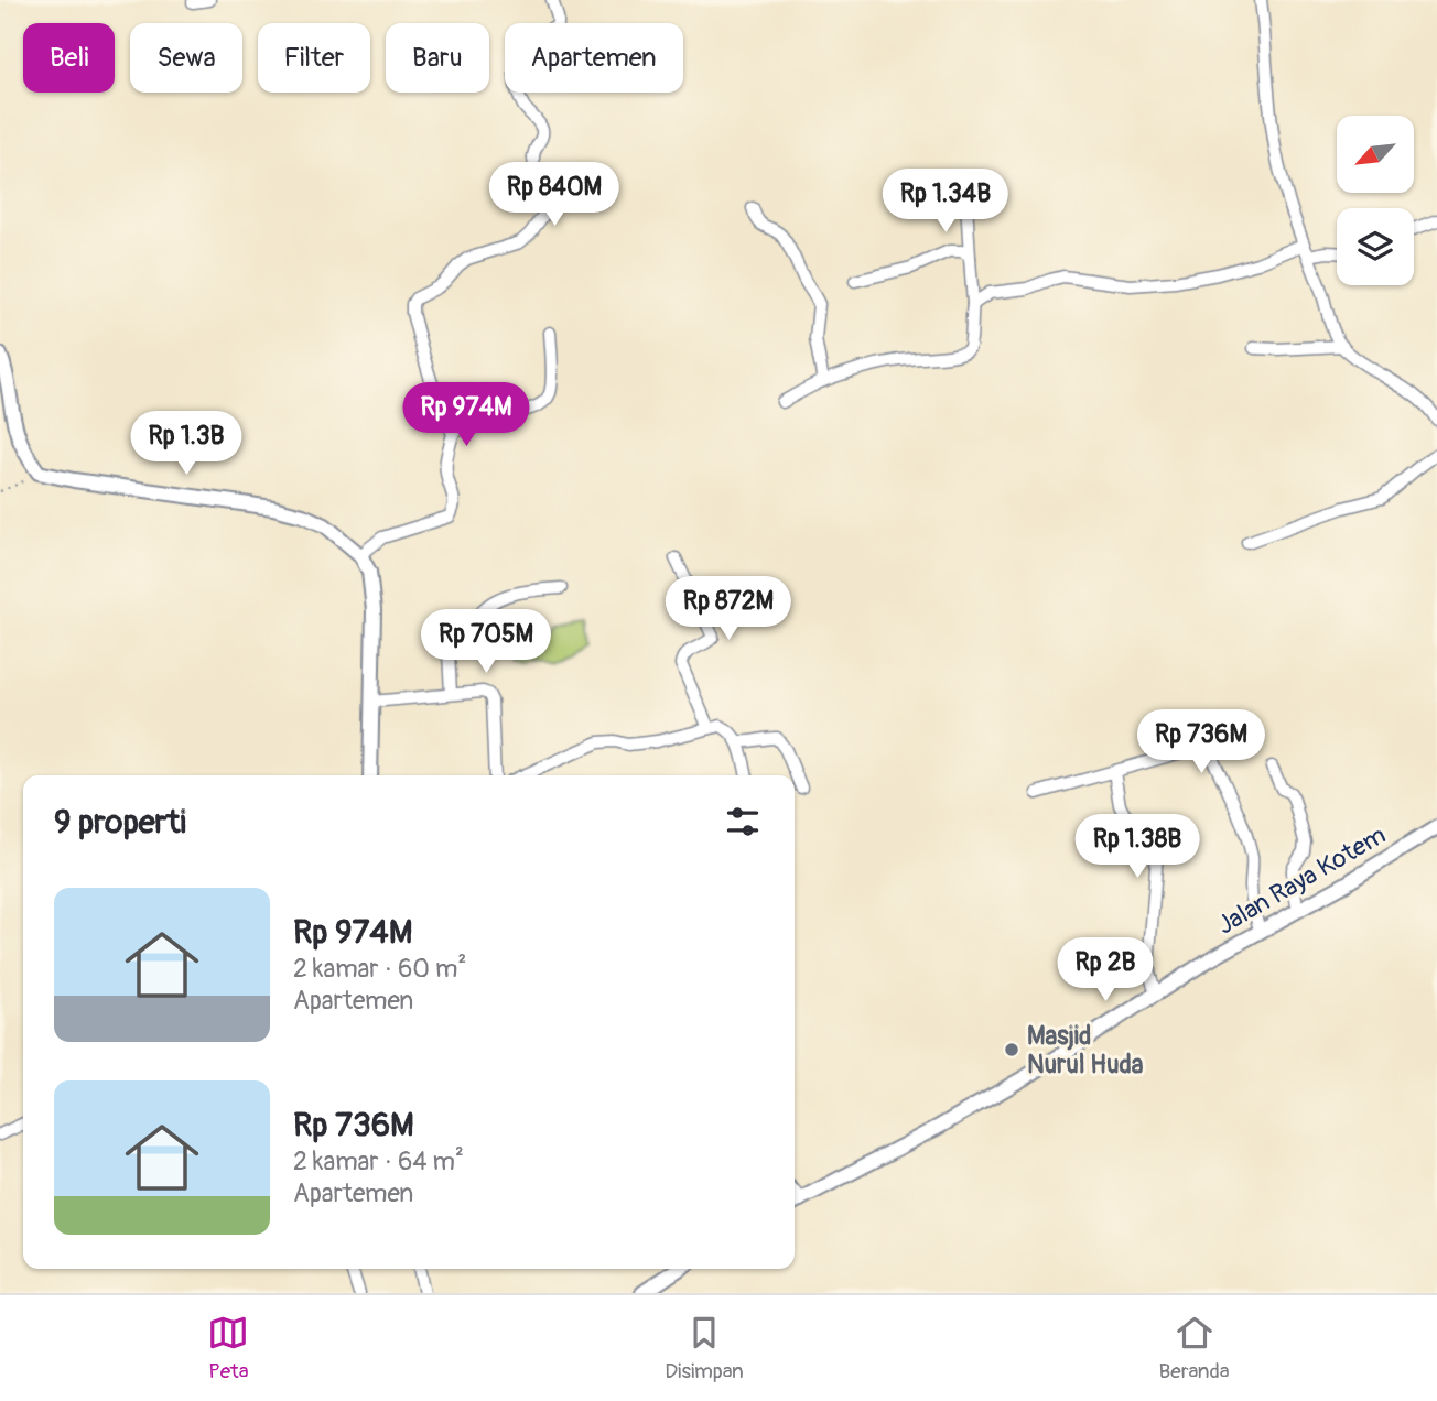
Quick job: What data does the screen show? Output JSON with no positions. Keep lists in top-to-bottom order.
{
  "streets": {
    "street": ["Jalan Raya Kotem"]
  },
  "places": ["Masjid Nurul Huda"],
  "north": "bottom left",
  "page": {
    "chip": [
      "Beli",
      "Sewa",
      "Filter",
      "Baru",
      "Apartemen"
    ],
    "price": [
      "Rp 840M",
      "Rp 1.34B",
      "Rp 974M",
      "Rp 1.3B",
      "Rp 872M",
      "Rp 705M",
      "Rp 736M",
      "Rp 1.38B",
      "Rp 2B"
    ],
    "heading": "9 properti",
    "list": [
      {
        "name": "Rp 974M",
        "note": "2 kamar · 60 m² · Apartemen"
      },
      {
        "name": "Rp 736M",
        "note": "2 kamar · 64 m² · Apartemen"
      }
    ],
    "tabs": ["Peta", "Disimpan", "Beranda"]
  }
}
